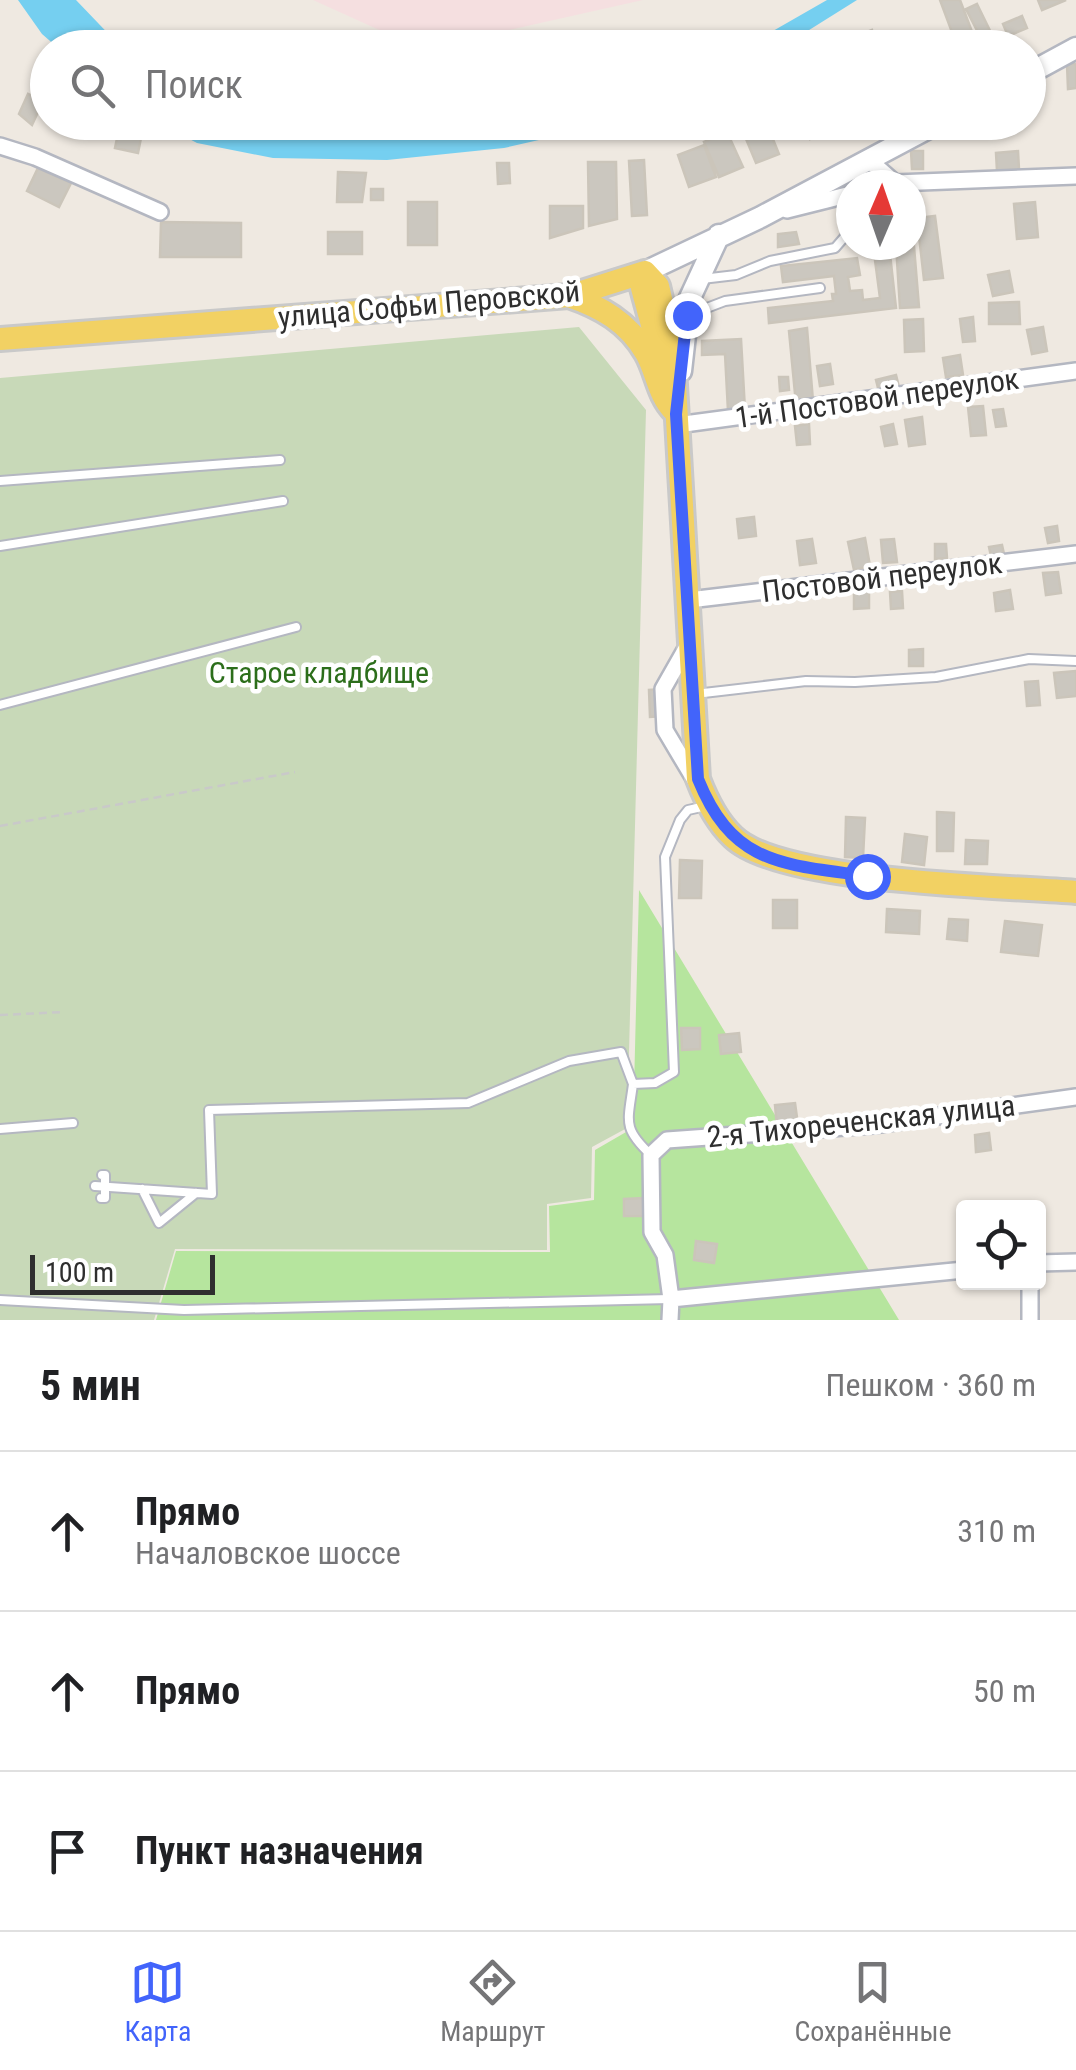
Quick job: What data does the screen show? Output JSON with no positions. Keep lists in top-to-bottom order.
{
  "streets": {
    "main road": ["улица Софьи Перовской"],
    "street": ["1-й Постовой переулок", "Постовой переулок", "2-я Тихореченская улица"]
  },
  "parks": ["Старое кладбище"],
  "scale_bar": "100 m",
  "north": "top",
  "page": {
    "search": "Поиск",
    "scale": "100 m",
    "heading": ["5 мин", "Пешком · 360 m"],
    "list": [
      ["Прямо", "Началовское шоссе", "310 m"],
      ["Прямо", "50 m"],
      "Пункт назначения"
    ],
    "nav": ["Карта", "Маршрут", "Сохранённые"]
  }
}
